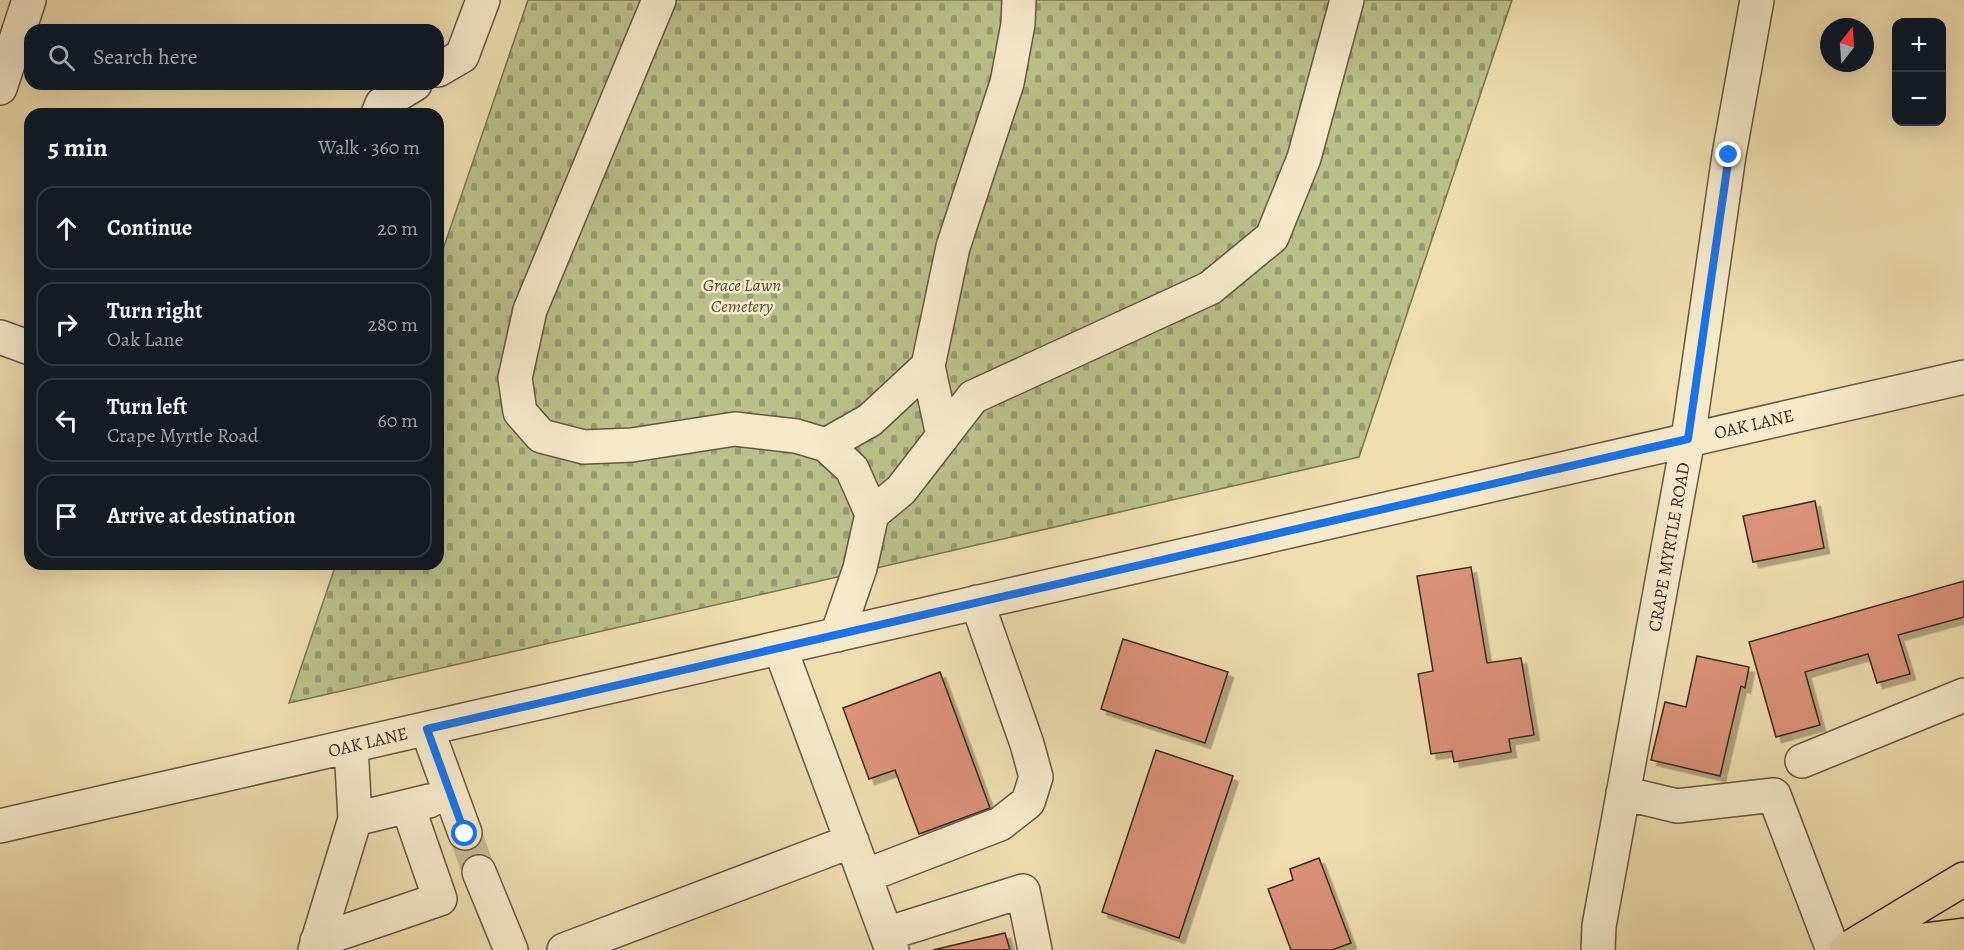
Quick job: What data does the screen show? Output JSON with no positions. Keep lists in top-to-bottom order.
{
  "streets": {
    "street": ["OAK LANE", "CRAPE MYRTLE ROAD"]
  },
  "crossings": [
    ["OAK LANE", "CRAPE MYRTLE ROAD"]
  ],
  "parks": ["Grace Lawn Cemetery"],
  "north": "top",
  "page": {
    "map_buttons": ["+", "−"],
    "search": "Search here",
    "heading": ["5 min", "Walk · 360 m"],
    "list": [
      ["Continue", "20 m"],
      ["Turn right", "Oak Lane", "280 m"],
      ["Turn left", "Crape Myrtle Road", "60 m"],
      "Arrive at destination"
    ]
  }
}
